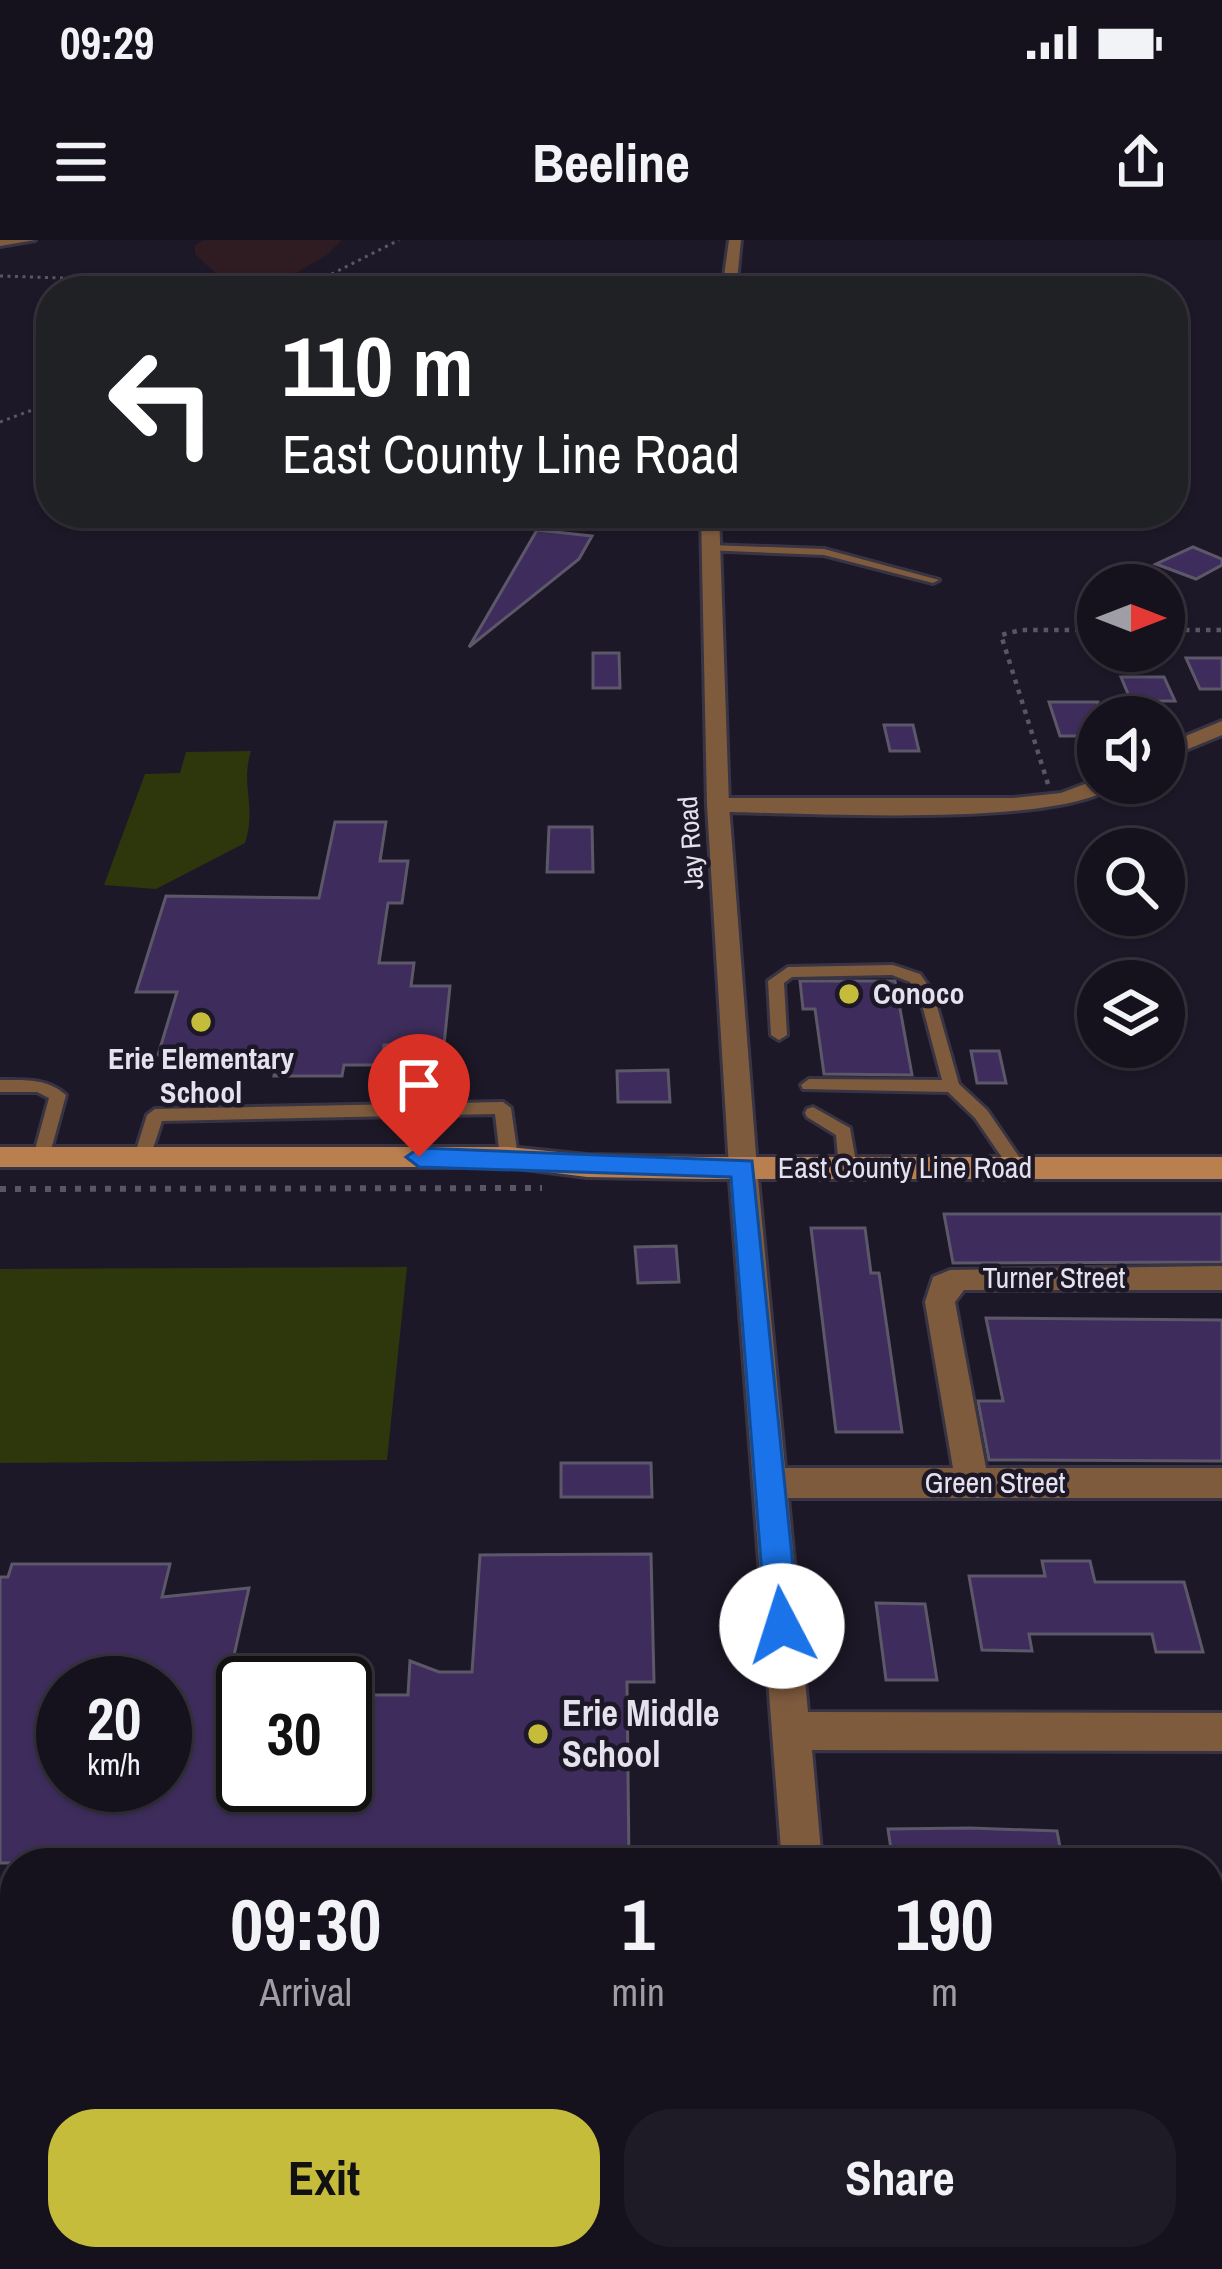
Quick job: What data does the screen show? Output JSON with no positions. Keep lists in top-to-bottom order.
{
  "streets": {
    "main road": ["East County Line Road"],
    "street": ["Jay Road", "Turner Street", "Green Street"]
  },
  "crossings": [
    ["Jay Road", "East County Line Road"],
    ["Jay Road", "Green Street"],
    ["Turner Street", "Green Street"]
  ],
  "places": ["Conoco", "Erie Elementary School", "Erie Middle School"],
  "north": "right",
  "page": {
    "status": "09:29",
    "header": "Beeline",
    "turn": ["110 m", "East County Line Road"],
    "speed": "20 km/h",
    "limit": "30",
    "eta": [
      "09:30",
      "Arrival",
      "1",
      "min",
      "190",
      "m"
    ],
    "buttons": ["Exit", "Share"]
  }
}
